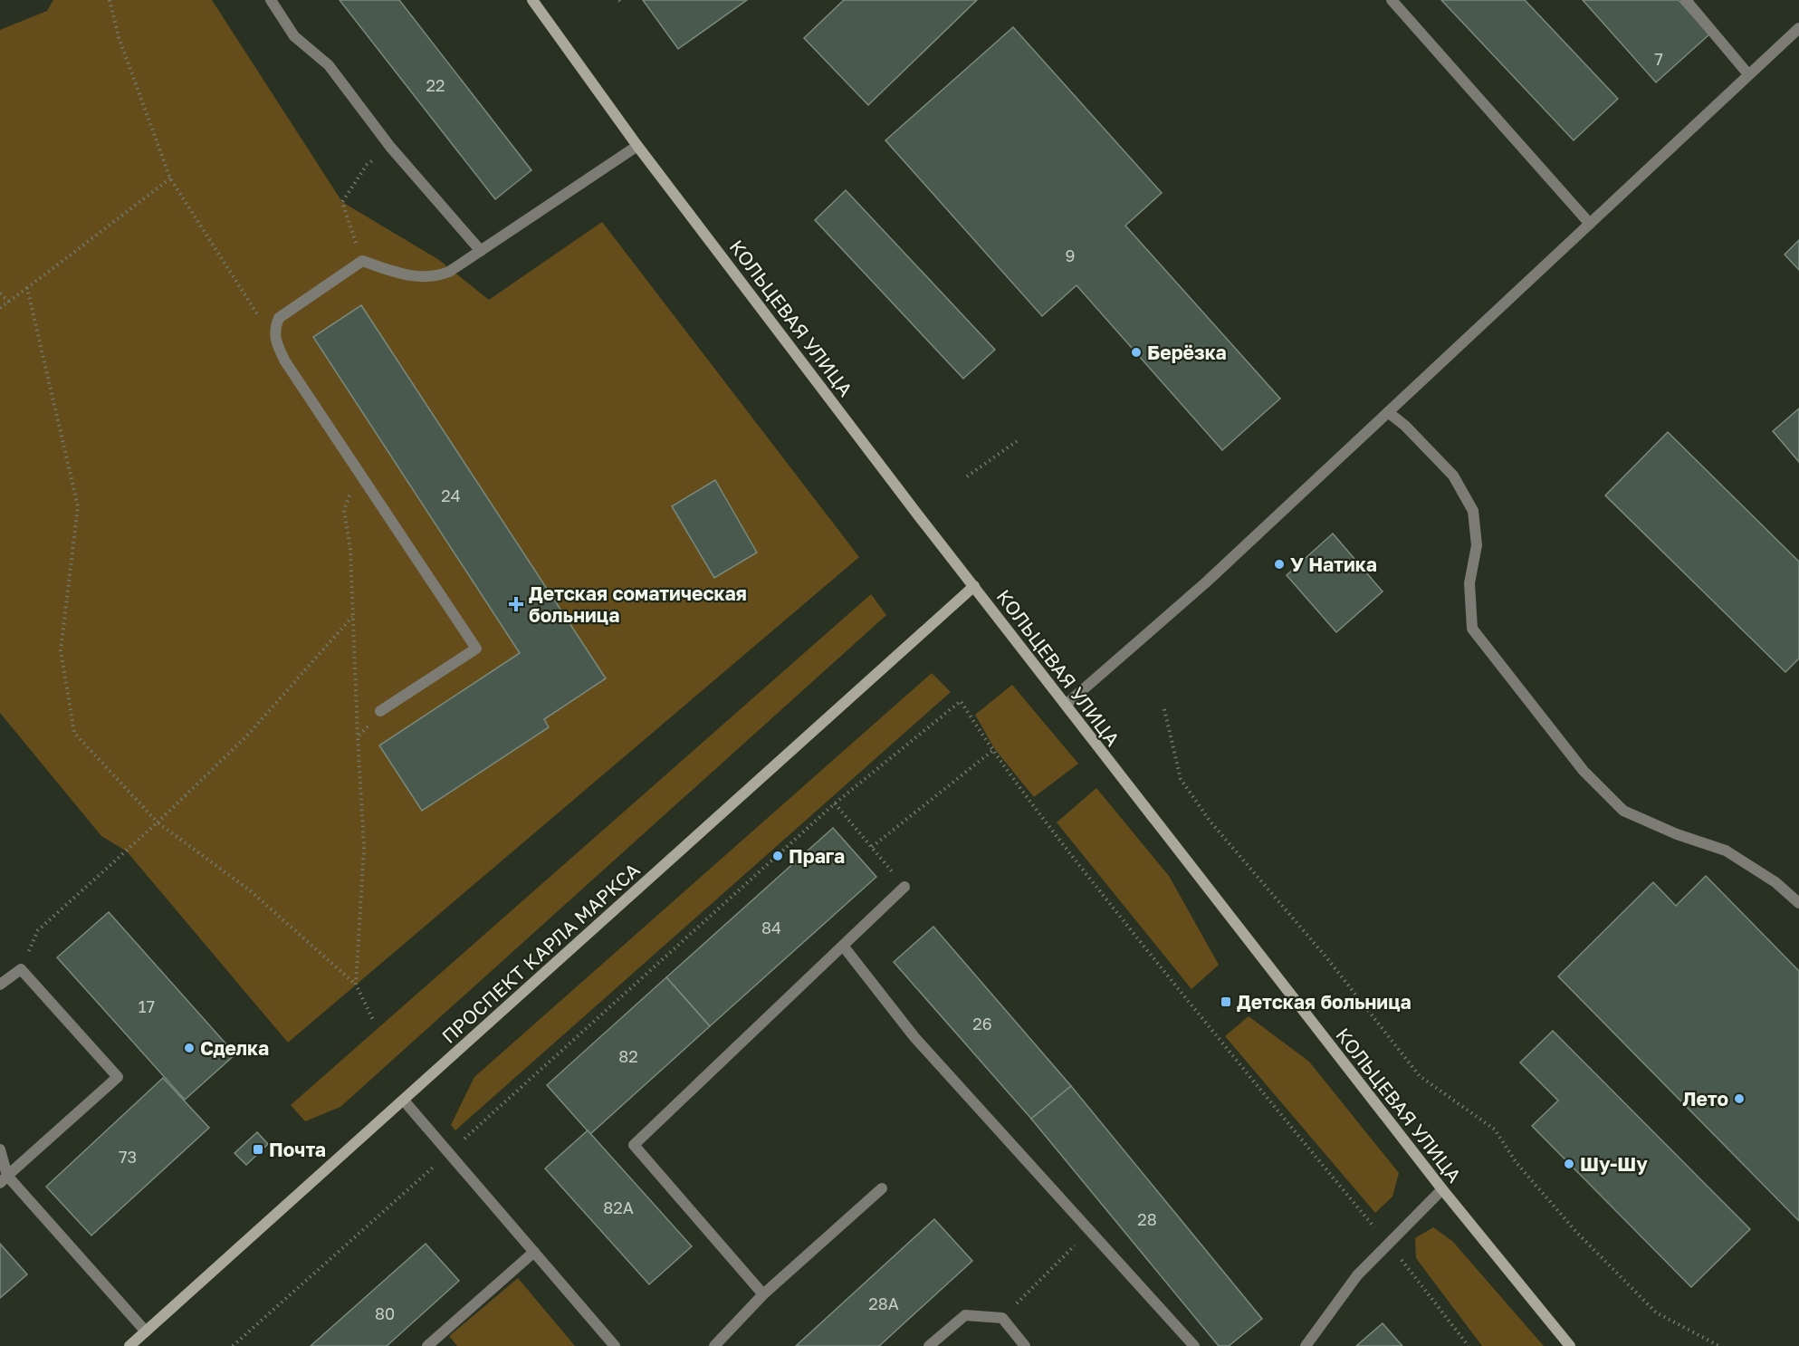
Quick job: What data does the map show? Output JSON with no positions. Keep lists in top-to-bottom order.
{
  "streets": {
    "main road": ["КОЛЬЦЕВАЯ УЛИЦА", "ПРОСПЕКТ КАРЛА МАРКСА"]
  },
  "crossings": [
    ["КОЛЬЦЕВАЯ УЛИЦА", "ПРОСПЕКТ КАРЛА МАРКСА"]
  ],
  "places": {
    "other": [
      "Берёзка",
      "У Натика",
      "Прага",
      "Сделка",
      "Лето",
      "Шу-Шу"
    ],
    "health": ["Детская соматическая больница"],
    "transit": ["Детская больница", "Почта"]
  },
  "house_numbers": [
    "7",
    "22",
    "9",
    "24",
    "84",
    "17",
    "26",
    "82",
    "73",
    "82А",
    "28",
    "28А",
    "80"
  ]
}
